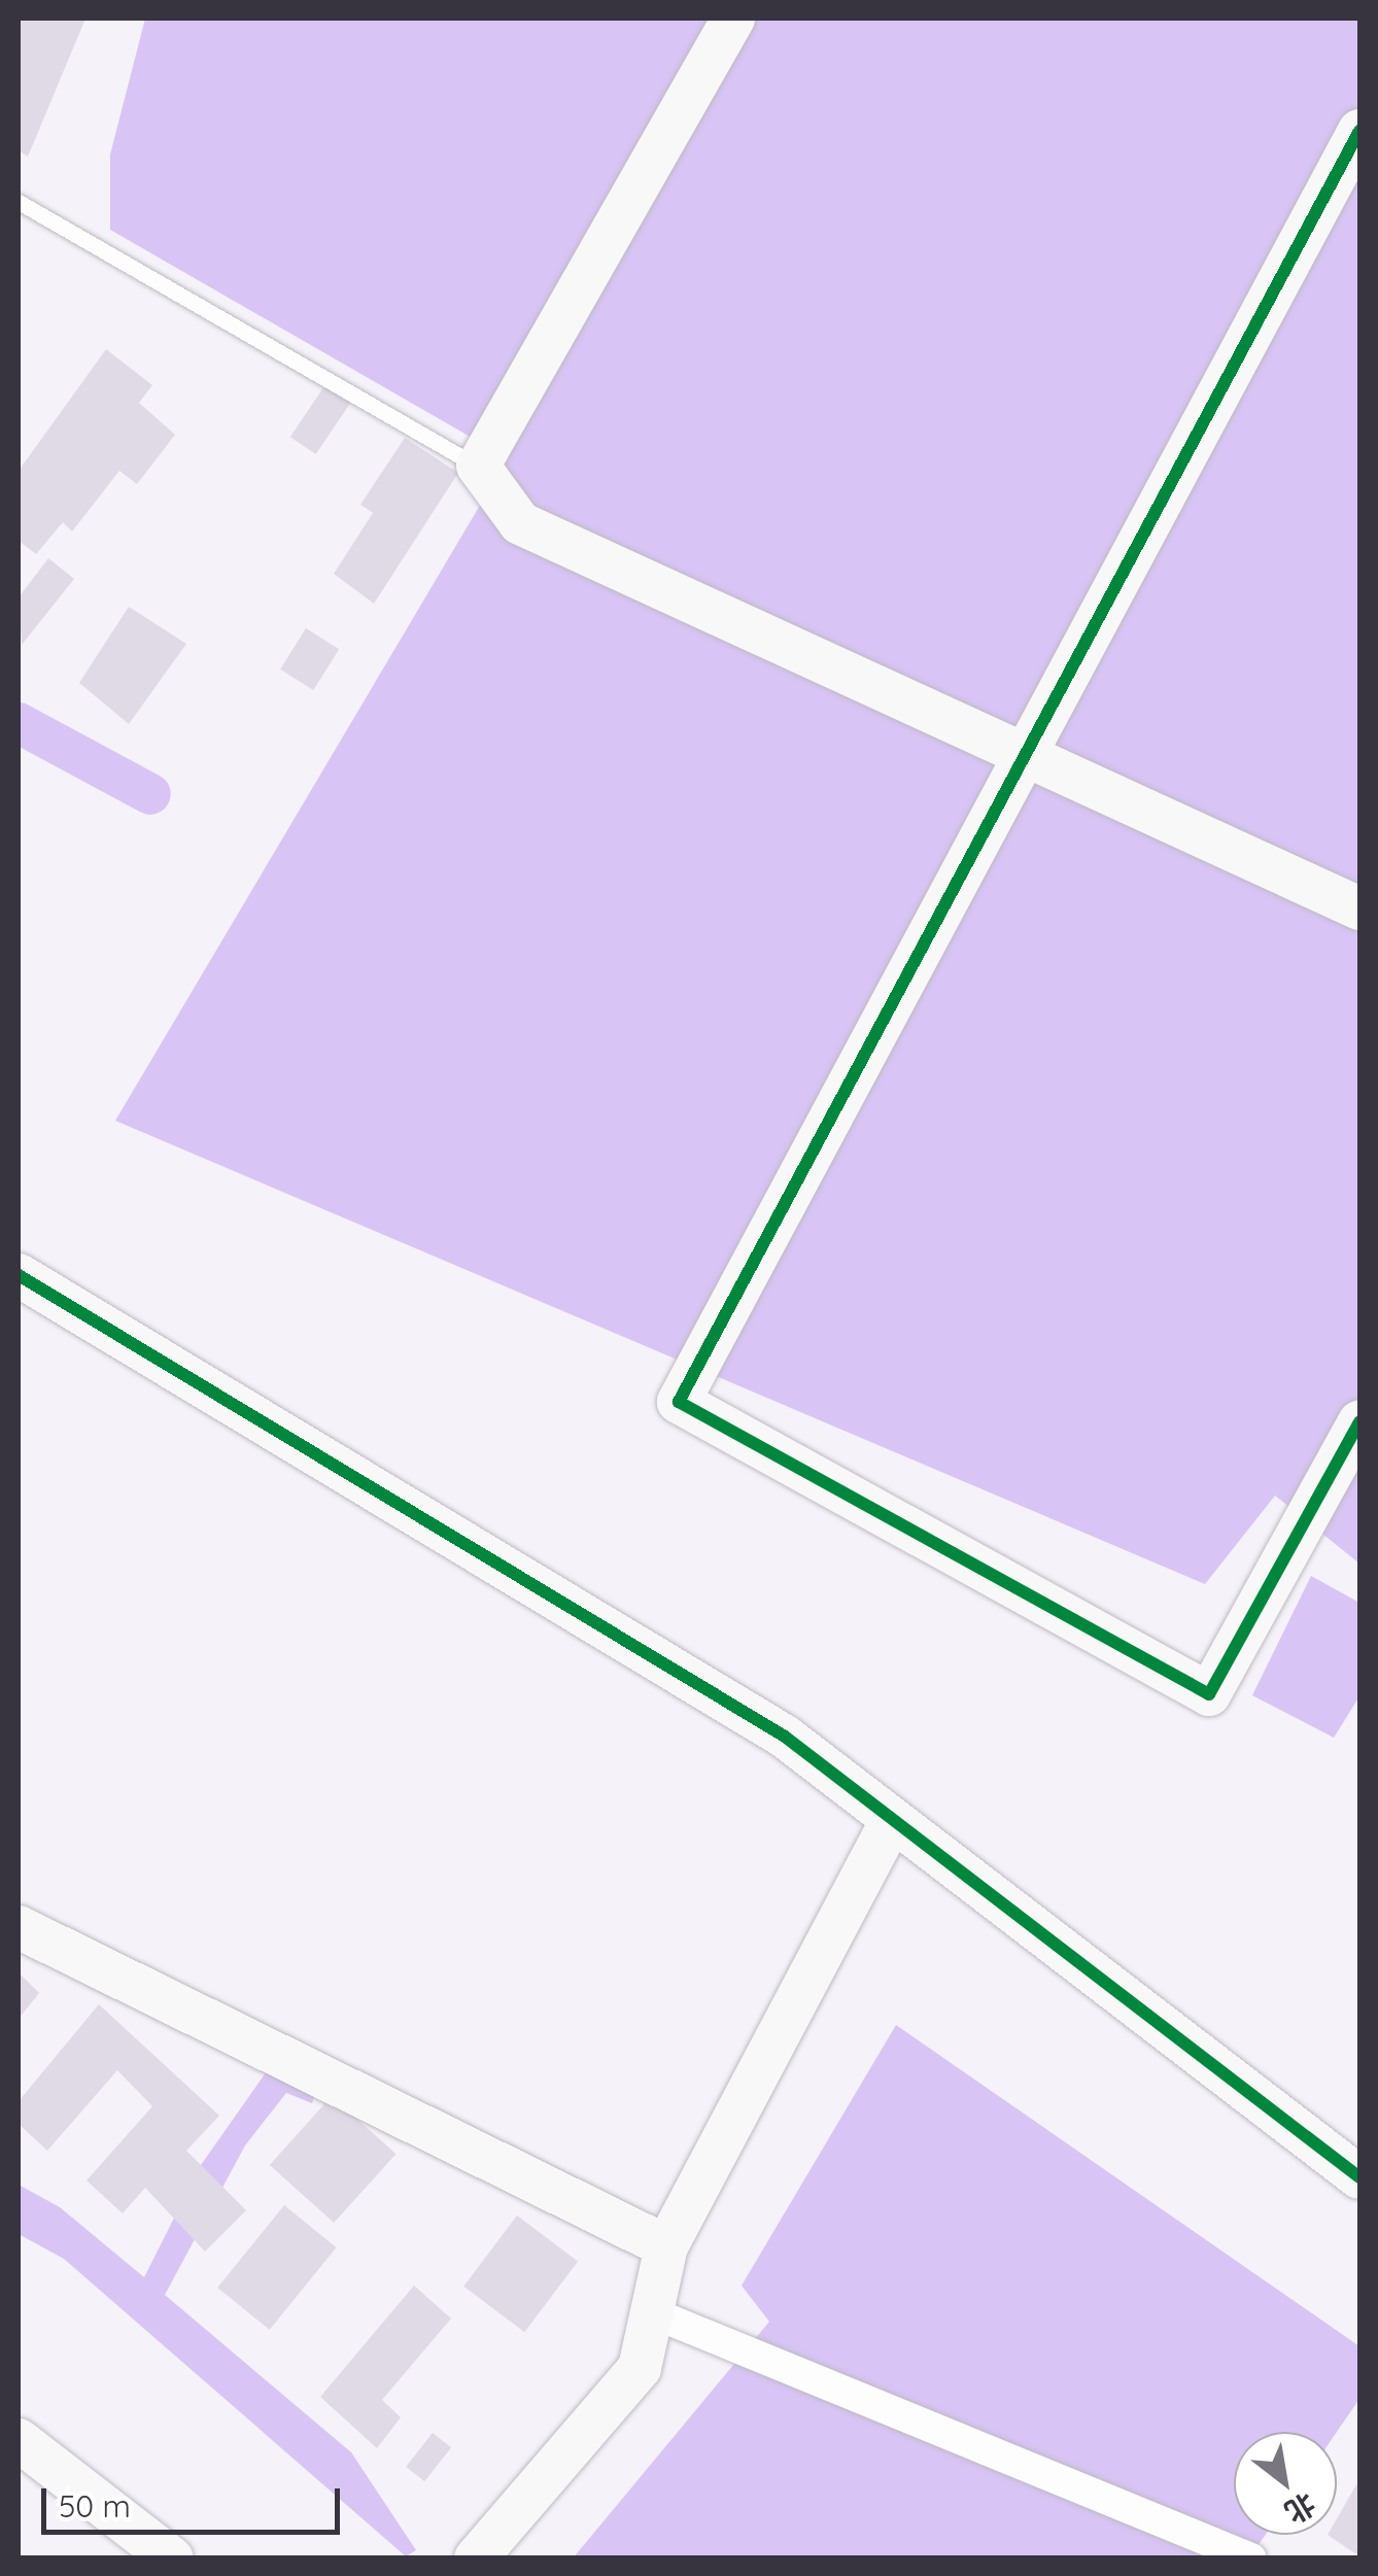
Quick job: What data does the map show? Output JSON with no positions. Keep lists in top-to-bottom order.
{
  "scale_bar": "50 m",
  "north": "bottom right"
}
